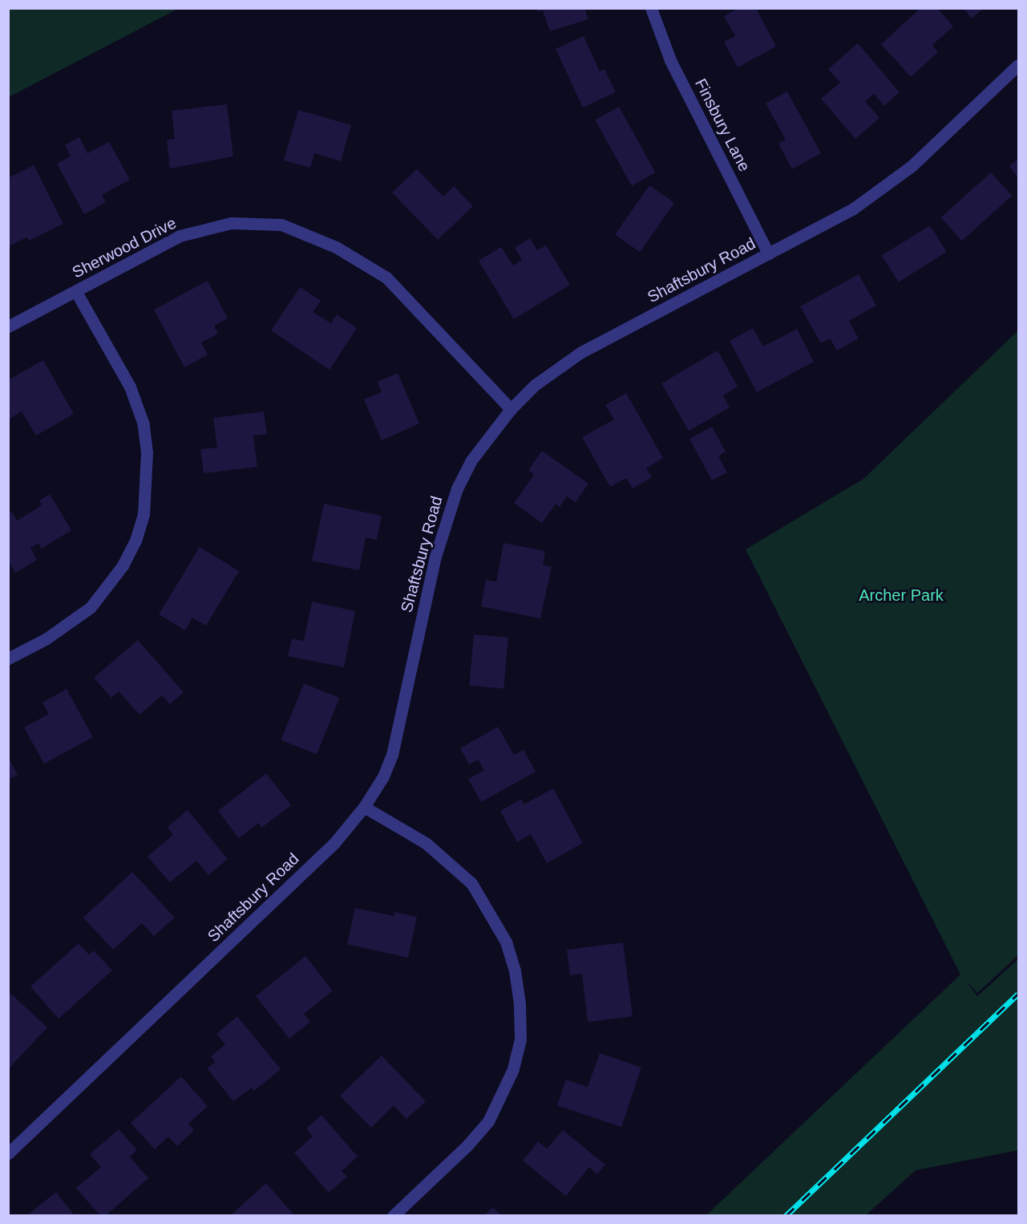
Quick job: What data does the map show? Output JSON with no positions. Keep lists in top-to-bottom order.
{
  "streets": {
    "street": ["Finsbury Lane", "Sherwood Drive", "Shaftsbury Road"]
  },
  "crossings": [
    ["Finsbury Lane", "Shaftsbury Road"],
    ["Sherwood Drive", "Shaftsbury Road"]
  ],
  "parks": ["Archer Park"]
}
